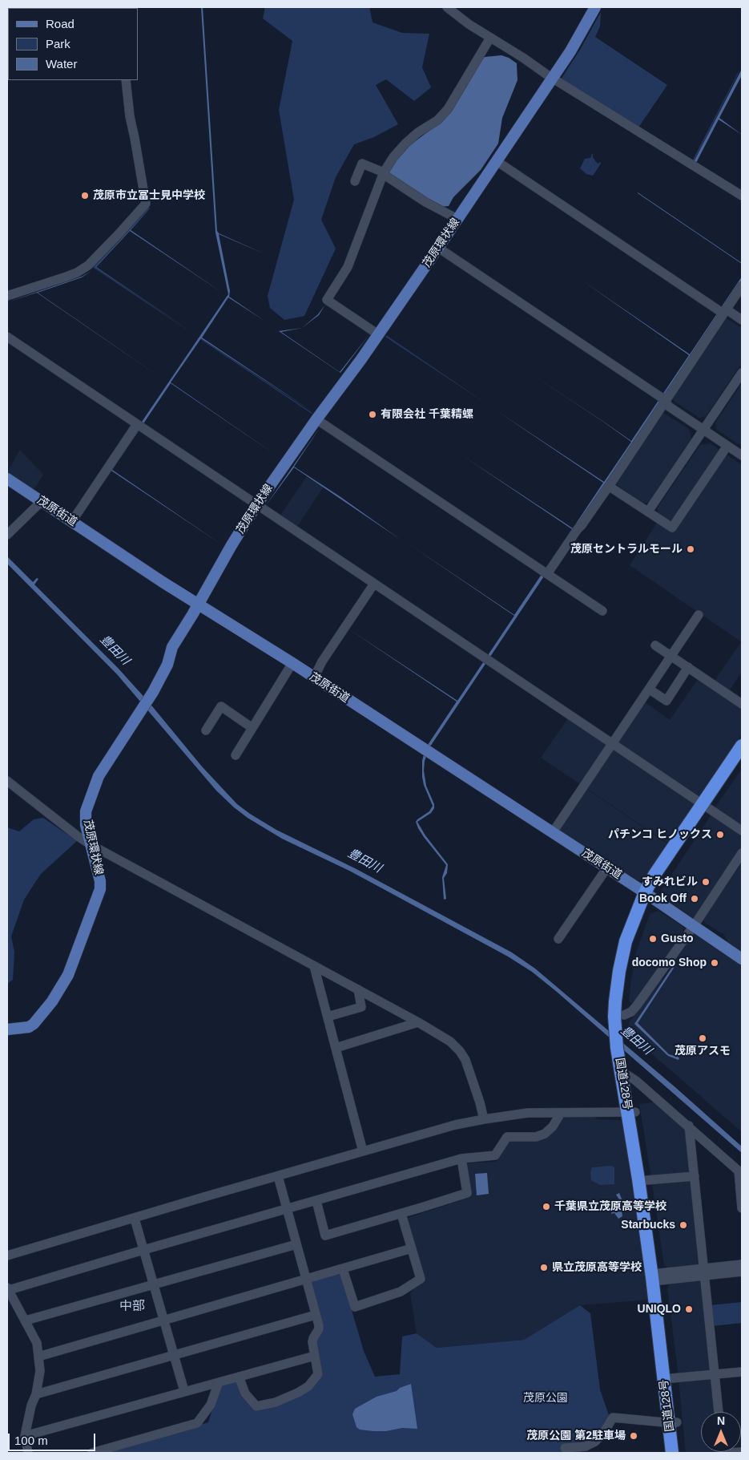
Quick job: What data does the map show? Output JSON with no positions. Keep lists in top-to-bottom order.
{
  "streets": {
    "highway": ["国道128号"],
    "main road": ["茂原環状線", "茂原街道"]
  },
  "crossings": [
    ["茂原環状線", "茂原街道"],
    ["茂原街道", "国道128号"]
  ],
  "districts": ["中部"],
  "water": ["豊田川"],
  "parks": ["茂原公園"],
  "places": [
    "茂原市立冨士見中学校",
    "有限会社 千葉精螺",
    "茂原セントラルモール",
    "パチンコ ヒノックス",
    "すみれビル",
    "Book Off",
    "Gusto",
    "docomo Shop",
    "茂原アスモ",
    "千葉県立茂原高等学校",
    "Starbucks",
    "県立茂原高等学校",
    "UNIQLO",
    "茂原公園 第2駐車場"
  ],
  "legend": ["Road", "Park", "Water"],
  "scale_bar": "100 m",
  "north": "top"
}
